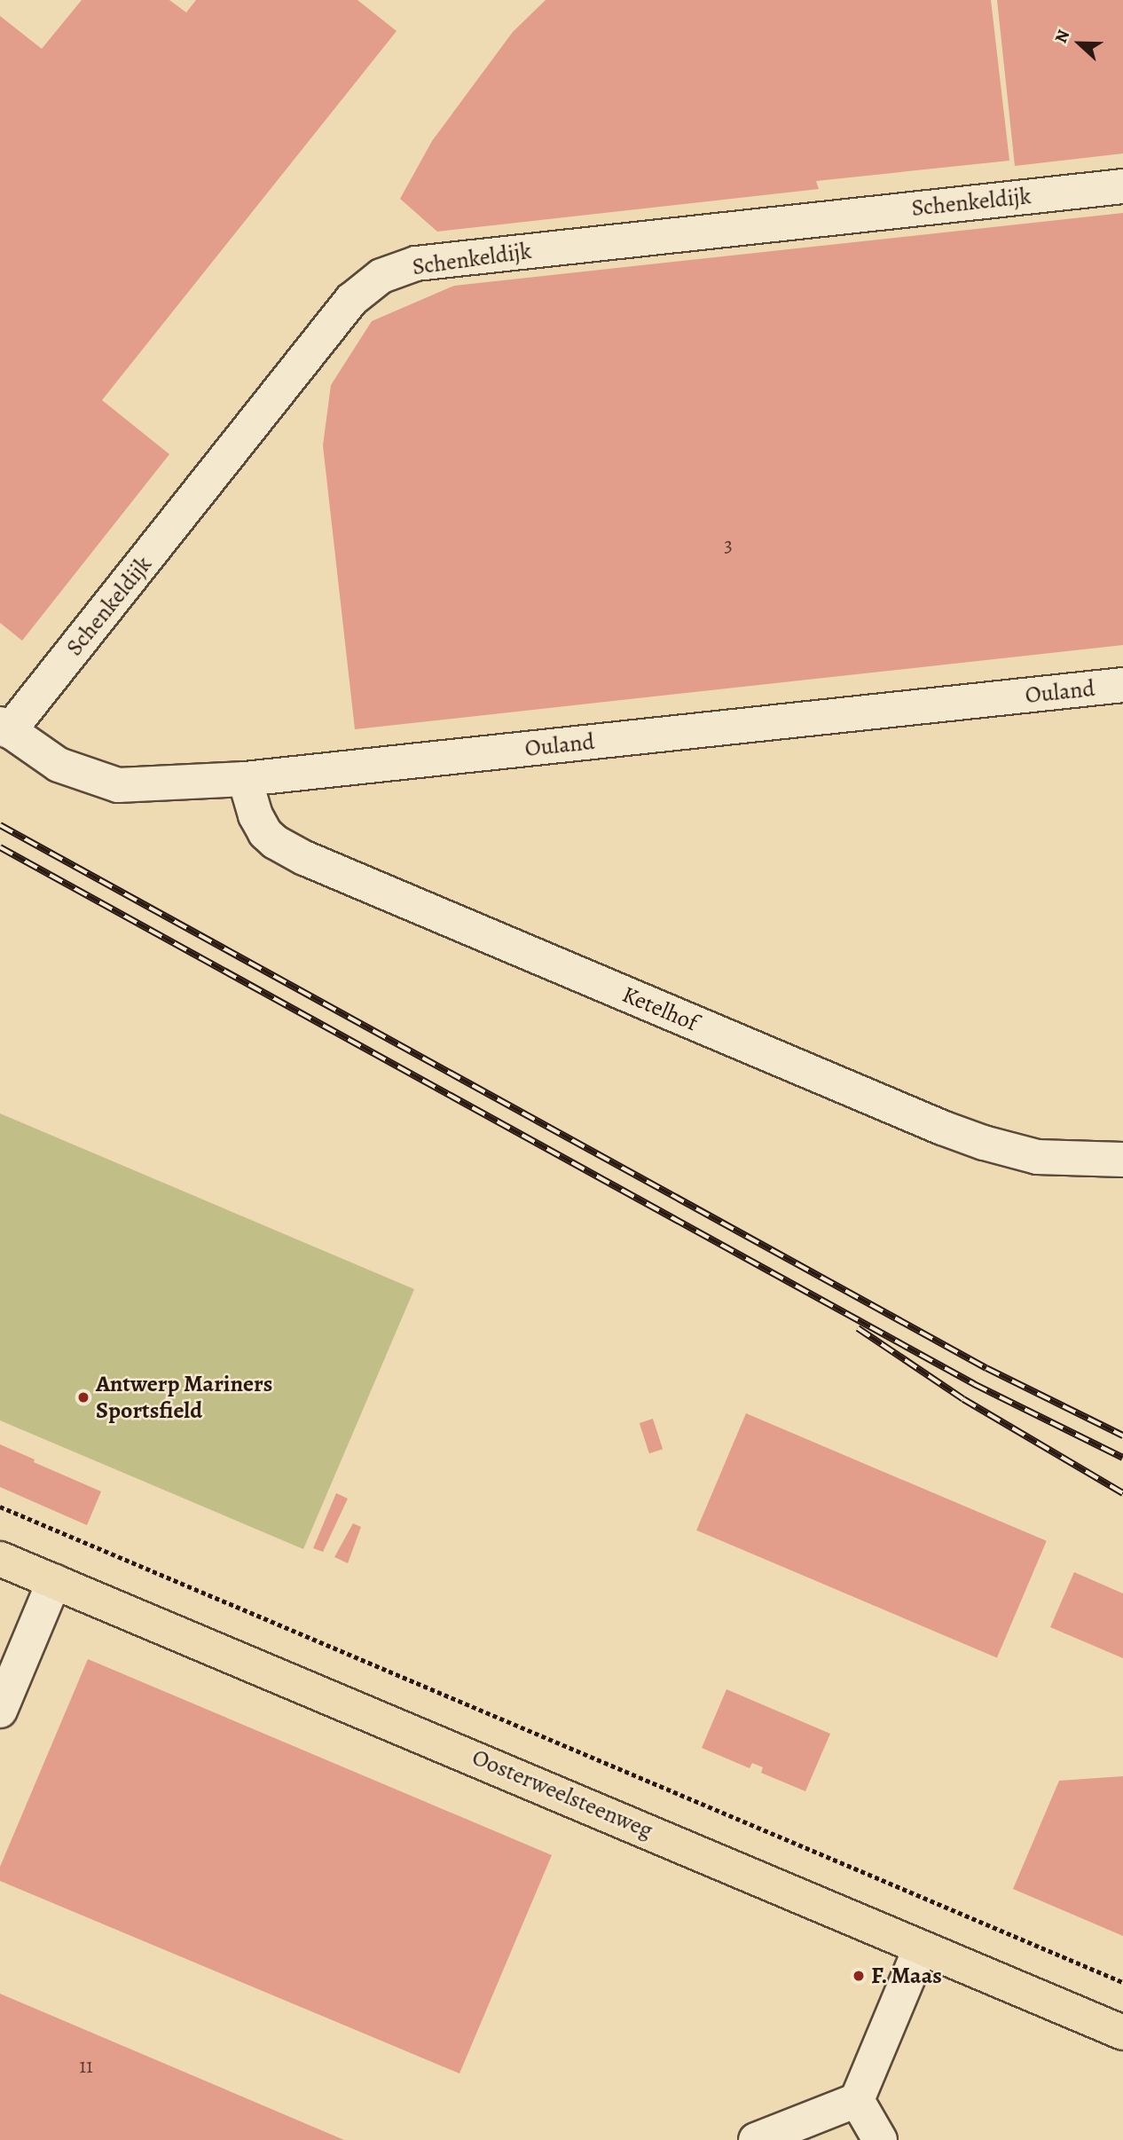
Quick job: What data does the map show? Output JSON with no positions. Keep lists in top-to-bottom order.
{
  "streets": {
    "main road": ["Oosterweelsteenweg"],
    "street": ["Schenkeldijk", "Ouland", "Ketelhof"]
  },
  "crossings": [
    ["Schenkeldijk", "Ouland"],
    ["Ouland", "Ketelhof"]
  ],
  "places": ["Antwerp Mariners Sportsfield", "F. Maas"],
  "house_numbers": ["3", "11"],
  "north": "left"
}
